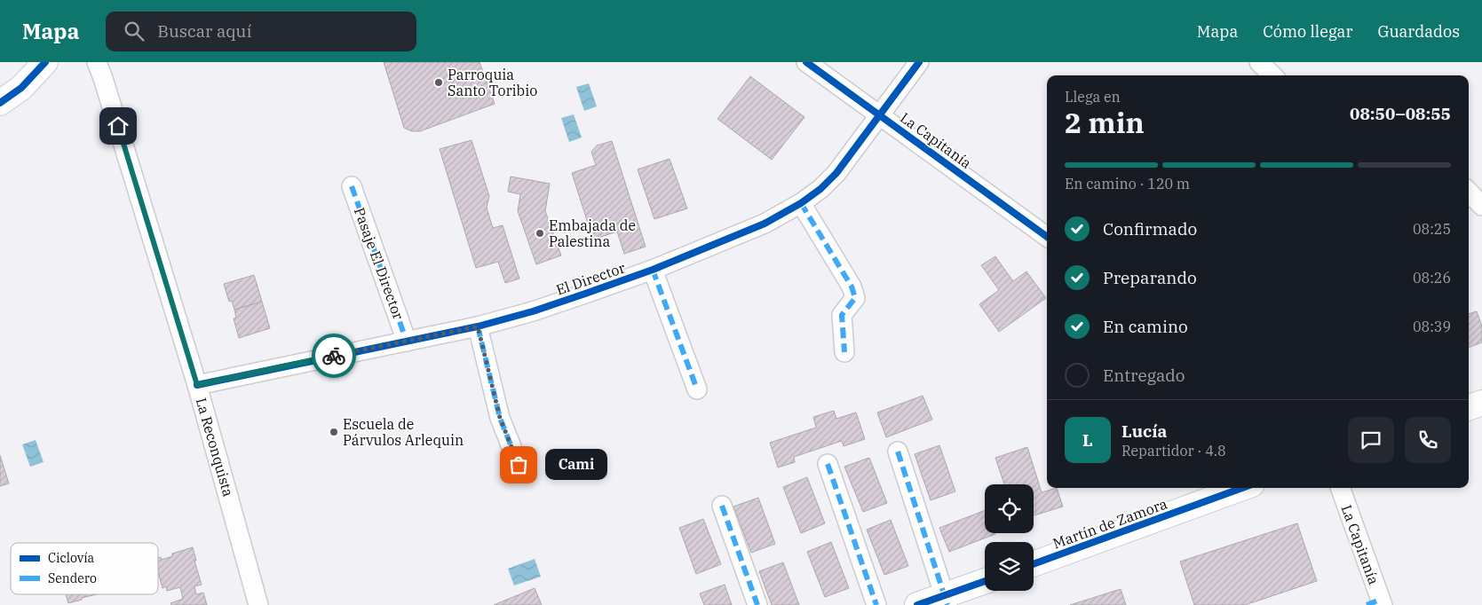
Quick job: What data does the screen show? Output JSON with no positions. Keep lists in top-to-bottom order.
{
  "streets": {
    "street": [
      "La Capitanía",
      "Pasaje El Director",
      "El Director",
      "La Reconquista",
      "Martín de Zamora"
    ]
  },
  "crossings": [
    ["La Capitanía", "El Director"],
    ["Pasaje El Director", "El Director"],
    ["El Director", "La Reconquista"]
  ],
  "places": [
    "Parroquia Santo Toribio",
    "Embajada de Palestina",
    "Escuela de Párvulos Arlequin",
    "Cami"
  ],
  "legend": ["Ciclovía", "Sendero"],
  "page": {
    "header": "Mapa",
    "search": "Buscar aquí",
    "nav": ["Mapa", "Cómo llegar", "Guardados"],
    "heading": ["2 min", "Llega en", "08:50–08:55"],
    "panel": ["Lucía", "Repartidor · 4.8"],
    "bar": "En camino · 120 m",
    "list": [
      ["Confirmado", "08:25"],
      ["Preparando", "08:26"],
      ["En camino", "08:39"],
      "Entregado"
    ],
    "round": "L",
    "bubble": "Cami"
  }
}
